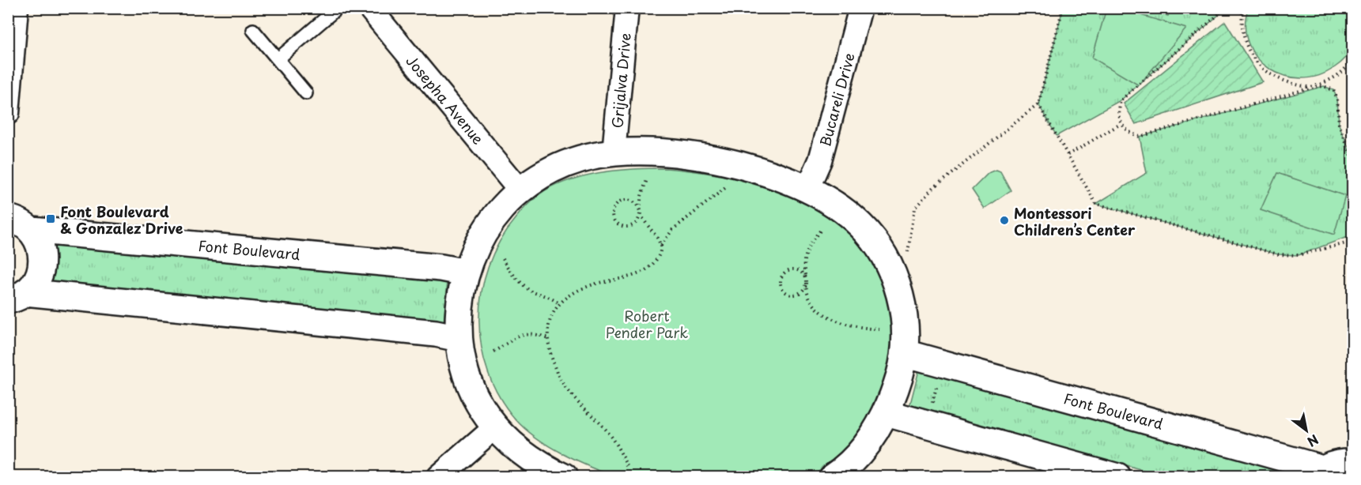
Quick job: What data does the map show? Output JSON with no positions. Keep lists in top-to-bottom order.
{
  "streets": {
    "street": [
      "Grijalva Drive",
      "Josepha Avenue",
      "Bucareli Drive",
      "Font Boulevard"
    ]
  },
  "parks": ["Robert Pender Park"],
  "places": {
    "transit": ["Font Boulevard & Gonzalez Drive"],
    "other": ["Montessori Children’s Center"]
  },
  "north": "bottom right"
}
